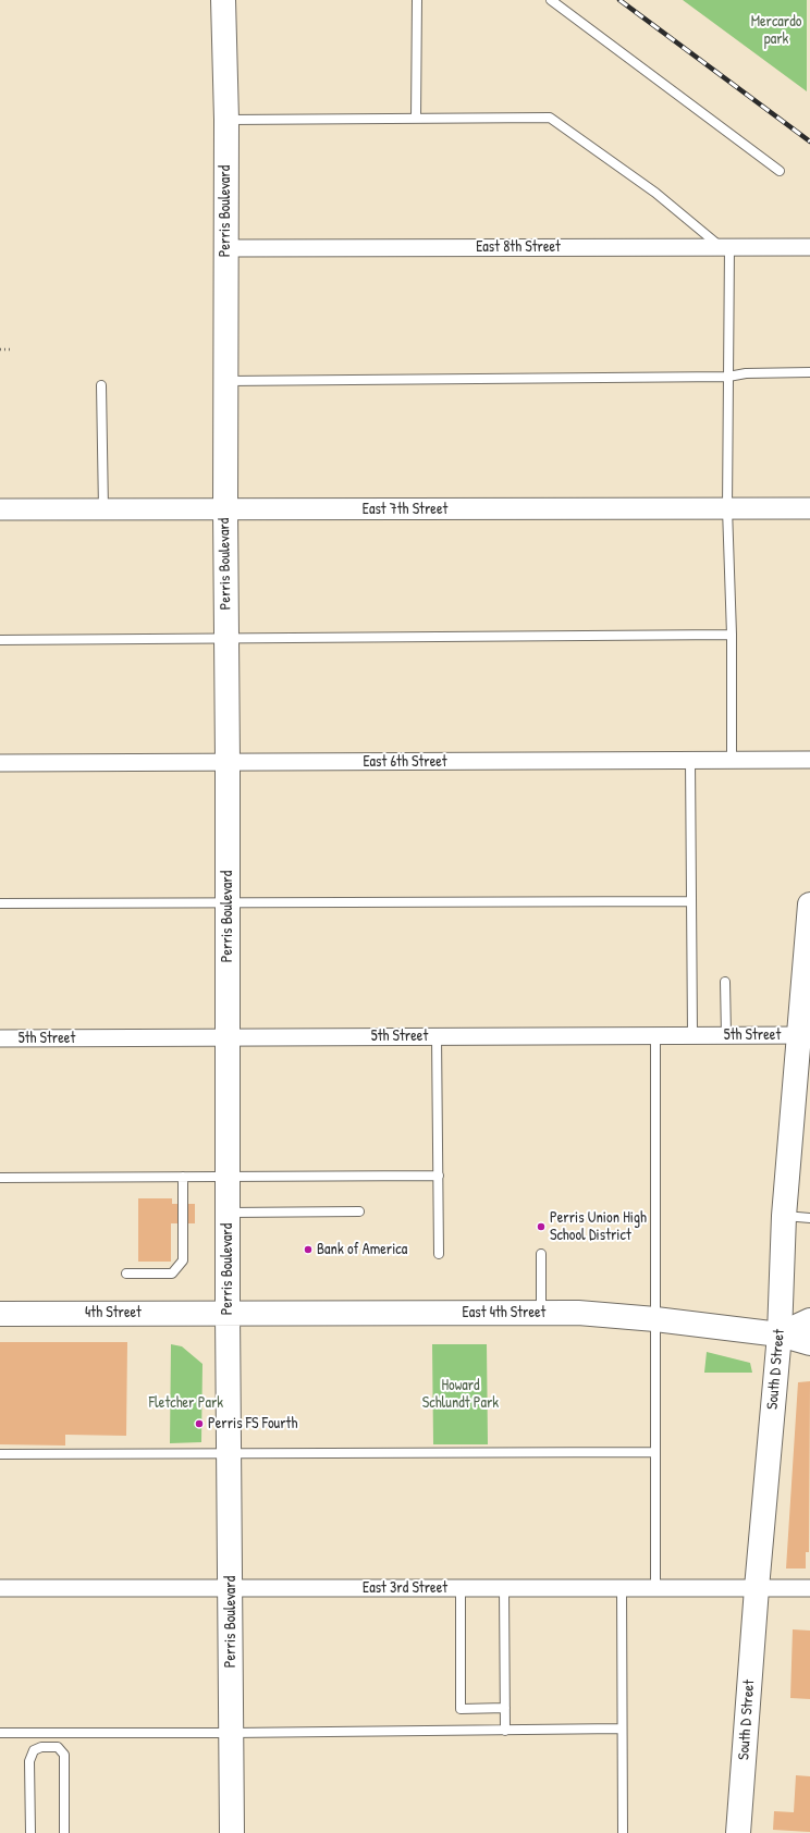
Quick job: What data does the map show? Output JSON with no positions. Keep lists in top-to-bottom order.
{
  "streets": {
    "main road": [
      "Perris Boulevard",
      "4th Street",
      "East 4th Street",
      "South D Street"
    ],
    "street": [
      "East 8th Street",
      "East 7th Street",
      "East 6th Street",
      "5th Street",
      "East 3rd Street"
    ]
  },
  "crossings": [
    ["Perris Boulevard", "East 8th Street"],
    ["Perris Boulevard", "East 7th Street"],
    ["Perris Boulevard", "East 6th Street"],
    ["Perris Boulevard", "5th Street"],
    ["Perris Boulevard", "4th Street"],
    ["Perris Boulevard", "East 4th Street"],
    ["Perris Boulevard", "East 3rd Street"],
    ["5th Street", "South D Street"],
    ["4th Street", "East 4th Street"],
    ["East 4th Street", "South D Street"],
    ["South D Street", "East 3rd Street"]
  ],
  "parks": ["Mercardo park", "Howard Schlundt Park", "Fletcher Park"],
  "places": ["Perris Union High School District", "Bank of America", "Perris FS Fourth"]
}
